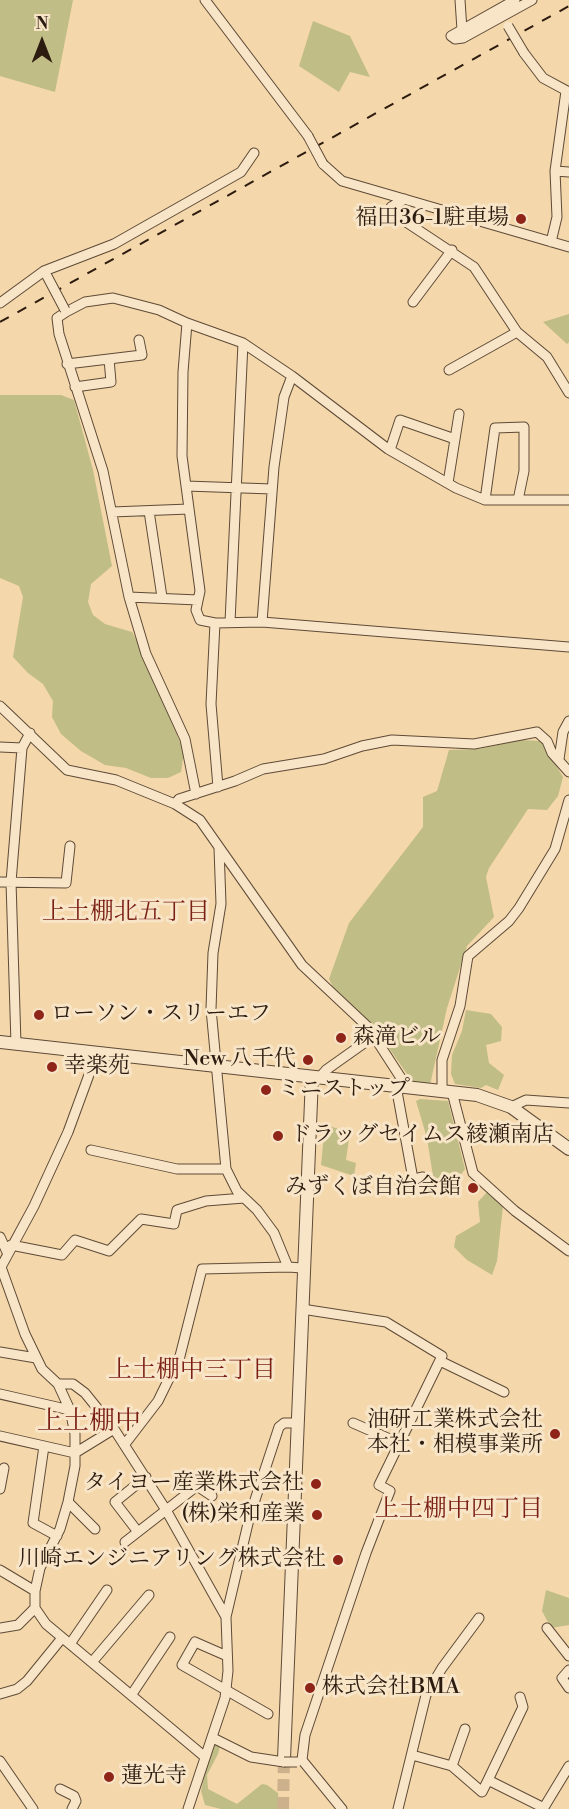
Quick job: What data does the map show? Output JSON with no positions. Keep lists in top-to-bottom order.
{
  "districts": [
    "上土棚北五丁目",
    "上土棚中三丁目",
    "上土棚中",
    "上土棚中四丁目"
  ],
  "places": [
    "福田36-1駐車場",
    "ローソン・スリーエフ",
    "森滝ビル",
    "New 八千代",
    "幸楽苑",
    "ミニストップ",
    "ドラッグセイムス綾瀬南店",
    "みずくぼ自治会館",
    "油研工業株式会社 本社・相模事業所",
    "タイヨー産業株式会社",
    "(株)栄和産業",
    "川崎エンジニアリング株式会社",
    "株式会社BMA",
    "蓮光寺"
  ],
  "north": "top"
}
